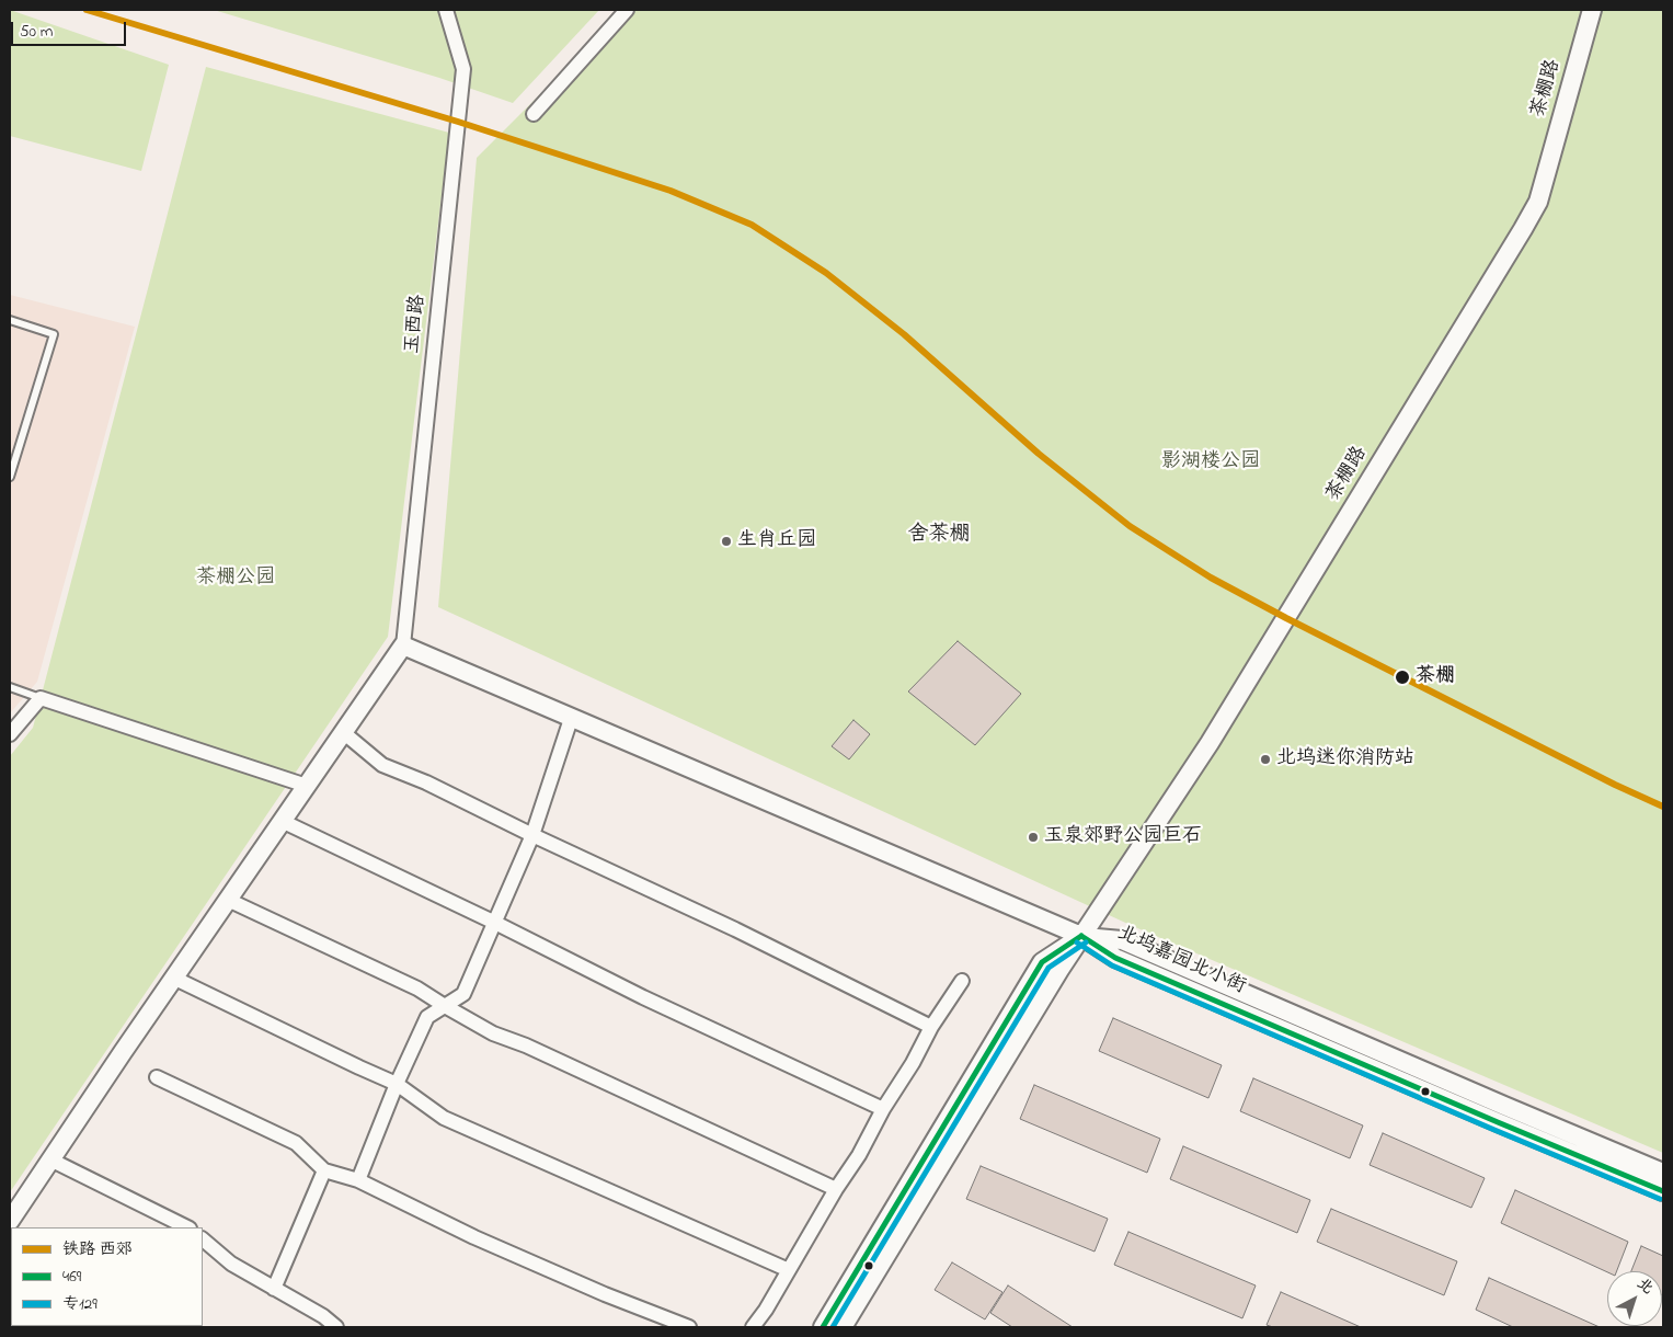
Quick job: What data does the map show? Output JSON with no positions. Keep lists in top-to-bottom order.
{
  "streets": {
    "street": ["茶棚路", "玉西路", "北坞嘉园北小街"]
  },
  "crossings": [
    ["茶棚路", "北坞嘉园北小街"]
  ],
  "districts": ["舍茶棚"],
  "parks": ["影湖楼公园", "茶棚公园"],
  "places": [
    "生肖丘园",
    "茶棚",
    "北坞迷你消防站",
    "玉泉郊野公园巨石"
  ],
  "lines": ["rail line 西郊", "transit line 469", "transit line 专129"],
  "legend": ["铁路 西郊", "469", "专129"],
  "scale_bar": "50 m",
  "north": "top right"
}
